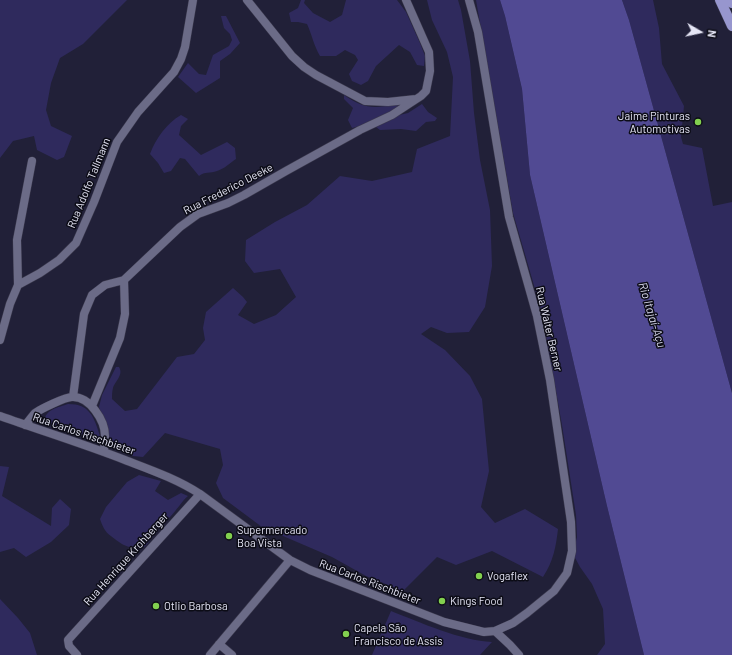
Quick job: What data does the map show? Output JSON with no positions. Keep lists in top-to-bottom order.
{
  "streets": {
    "street": [
      "Rua Adolfo Tallmann",
      "Rua Frederico Deeke",
      "Rua Walter Berner",
      "Rua Carlos Rischbieter",
      "Rua Henrique Krohberger"
    ]
  },
  "crossings": [
    ["Rua Walter Berner", "Rua Carlos Rischbieter"],
    ["Rua Carlos Rischbieter", "Rua Henrique Krohberger"]
  ],
  "water": ["Rio Itajaí-Açu"],
  "places": [
    "Jaime Pinturas Automotivas",
    "Supermercado Boa Vista",
    "Vogaflex",
    "Kings Food",
    "Otlio Barbosa",
    "Capela São Francisco de Assis"
  ],
  "north": "right"
}
